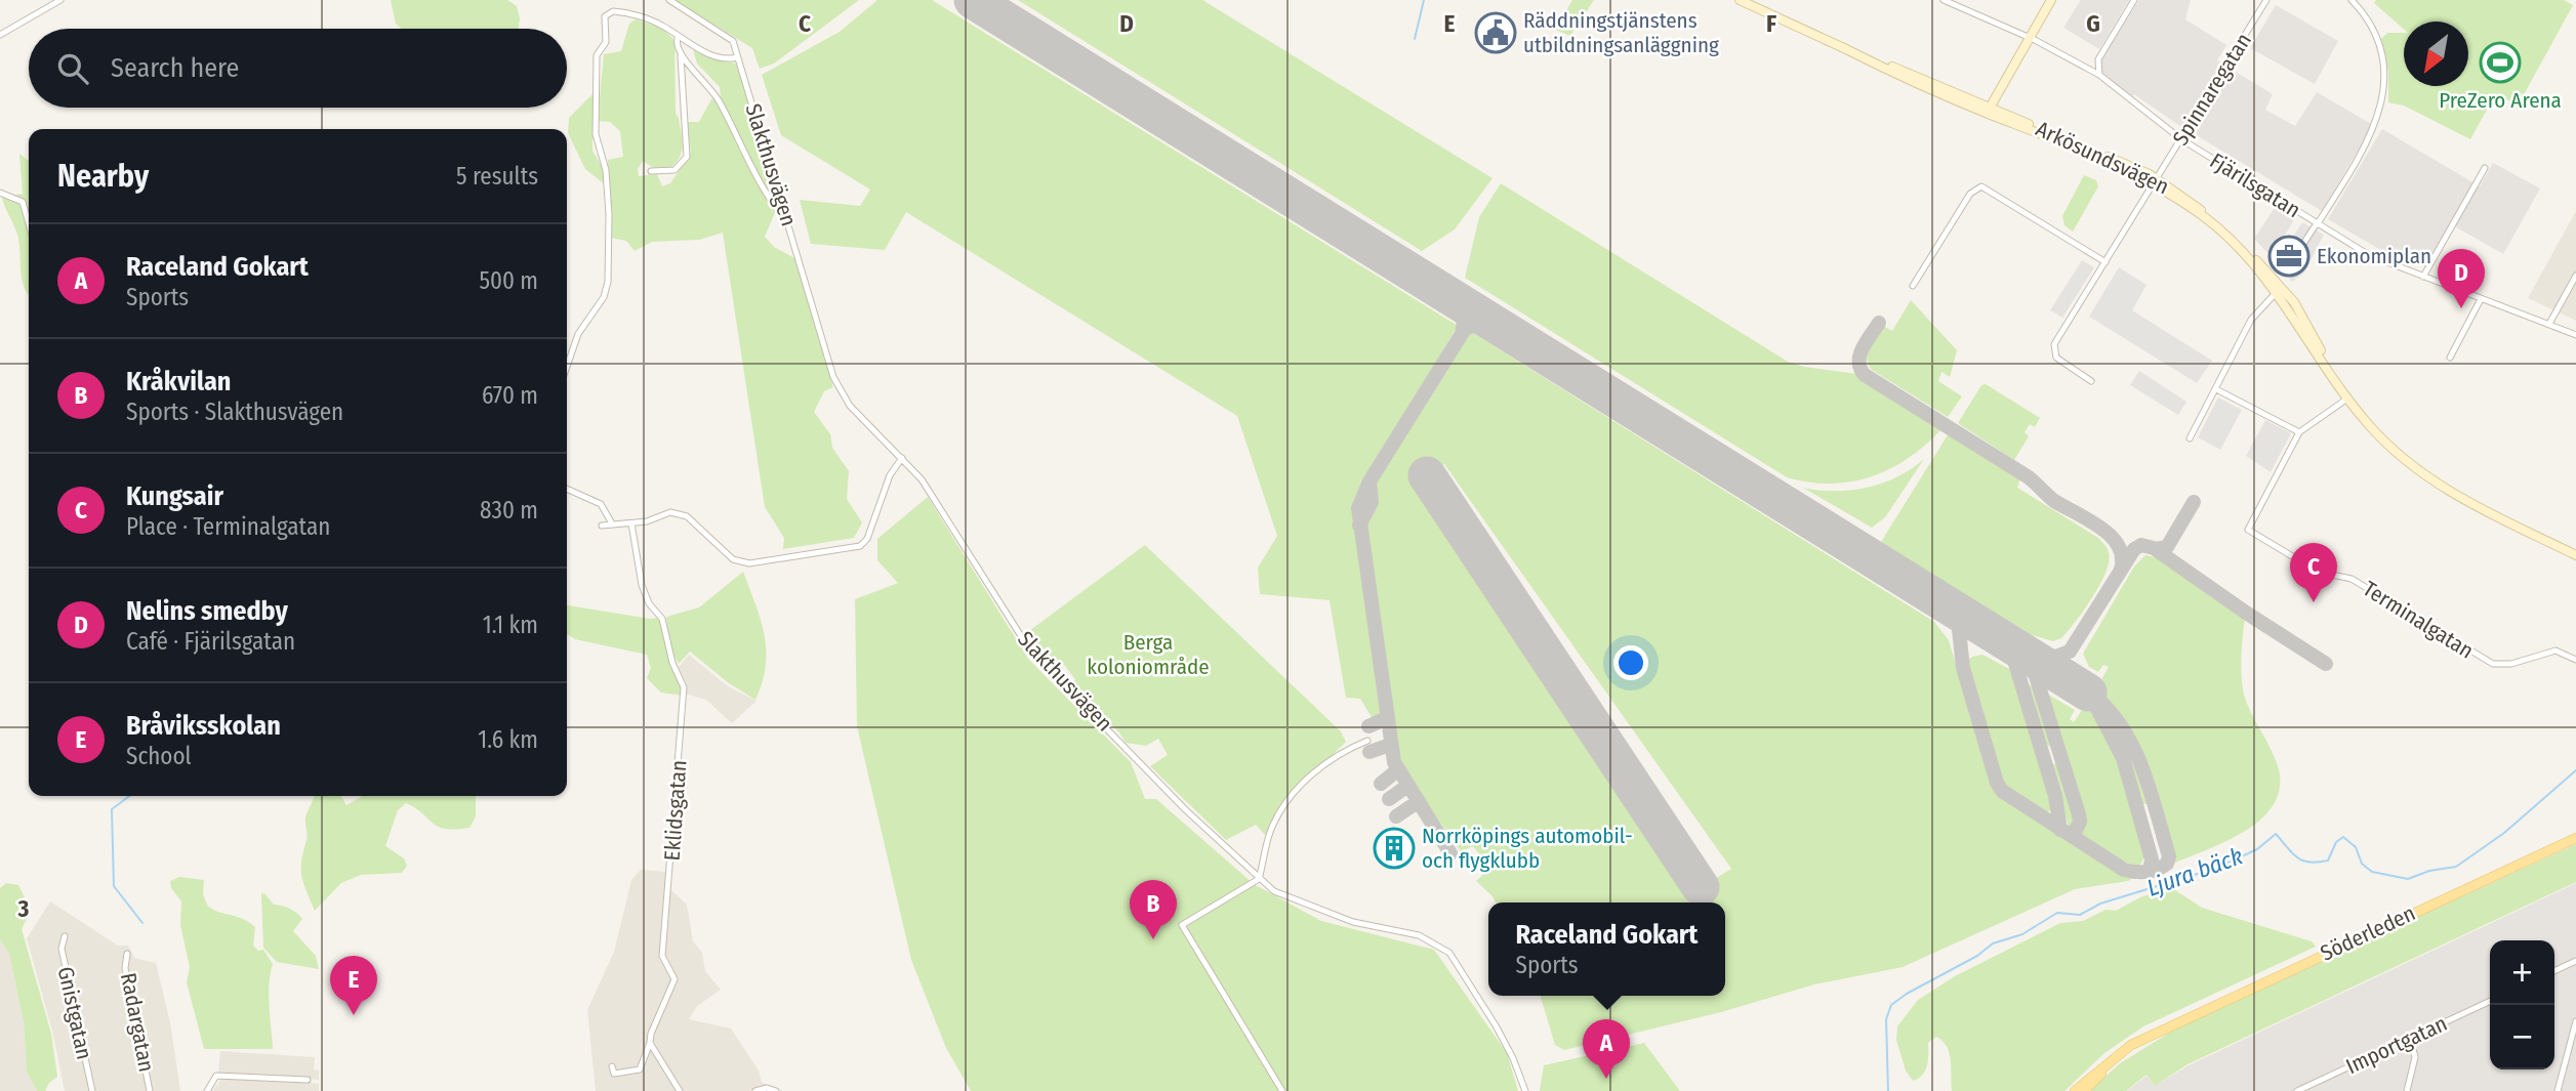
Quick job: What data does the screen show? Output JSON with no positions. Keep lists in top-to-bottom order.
{
  "streets": {
    "main road": ["Arkösundsvägen", "Söderleden"],
    "street": [
      "Spinnaregatan",
      "Slakthusvägen",
      "Fjärilsgatan",
      "Terminalgatan",
      "Eklidsgatan",
      "Gnistgatan",
      "Radargatan",
      "Importgatan"
    ]
  },
  "crossings": [
    ["Spinnaregatan", "Arkösundsvägen"],
    ["Spinnaregatan", "Fjärilsgatan"],
    ["Arkösundsvägen", "Terminalgatan"]
  ],
  "water": ["Ljura bäck"],
  "parks": ["Berga koloniområde"],
  "places": {
    "public building": ["Räddningstjänstens utbildningsanläggning"],
    "sports": ["PreZero Arena"],
    "office": ["Ekonomiplan"],
    "building": ["Norrköpings automobil- och flygklubb"]
  },
  "north": "bottom left",
  "page": {
    "search": "Search here",
    "heading": ["Nearby", "5 results"],
    "list": [
      {
        "mark": "A",
        "name": "Raceland Gokart",
        "note": "Sports",
        "value": "500 m"
      },
      {
        "mark": "B",
        "name": "Kråkvilan",
        "note": "Sports · Slakthusvägen",
        "value": "670 m"
      },
      {
        "mark": "C",
        "name": "Kungsair",
        "note": "Place · Terminalgatan",
        "value": "830 m"
      },
      {
        "mark": "D",
        "name": "Nelins smedby",
        "note": "Café · Fjärilsgatan",
        "value": "1.1 km"
      },
      {
        "mark": "E",
        "name": "Bråviksskolan",
        "note": "School",
        "value": "1.6 km"
      }
    ],
    "pins": [
      "D",
      "C",
      "B",
      "E",
      "A"
    ],
    "popup": ["Raceland Gokart", "Sports"],
    "map_buttons": ["+", "−"]
  },
  "grid": {
    "columns": [
      "C",
      "D",
      "E",
      "F",
      "G"
    ],
    "rows": ["3"]
  }
}
